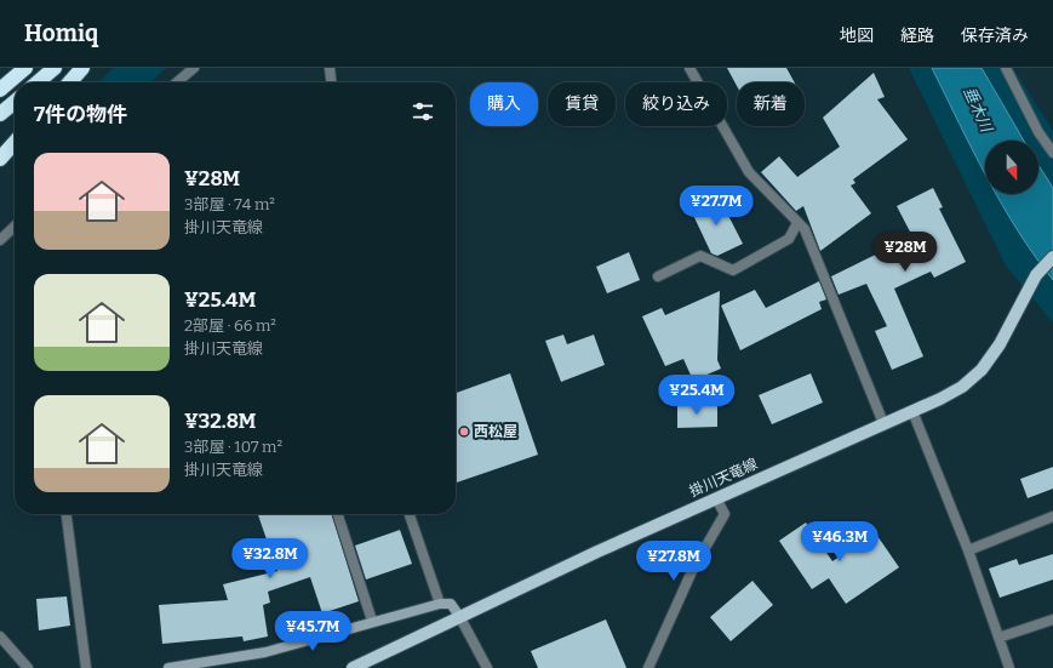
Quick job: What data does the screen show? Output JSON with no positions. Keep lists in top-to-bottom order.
{
  "streets": {
    "main road": ["掛川天竜線"]
  },
  "water": ["垂木川"],
  "places": ["西松屋"],
  "north": "bottom",
  "page": {
    "header": "Homiq",
    "nav": ["地図", "経路", "保存済み"],
    "chip": [
      "購入",
      "賃貸",
      "絞り込み",
      "新着"
    ],
    "heading": "7件の物件",
    "list": [
      {
        "name": "¥28M",
        "note": "3部屋 · 74 m² · 掛川天竜線"
      },
      {
        "name": "¥25.4M",
        "note": "2部屋 · 66 m² · 掛川天竜線"
      },
      {
        "name": "¥32.8M",
        "note": "3部屋 · 107 m² · 掛川天竜線"
      }
    ],
    "price": [
      "¥27.7M",
      "¥28M",
      "¥25.4M",
      "¥46.3M",
      "¥32.8M",
      "¥27.8M",
      "¥45.7M"
    ]
  }
}
